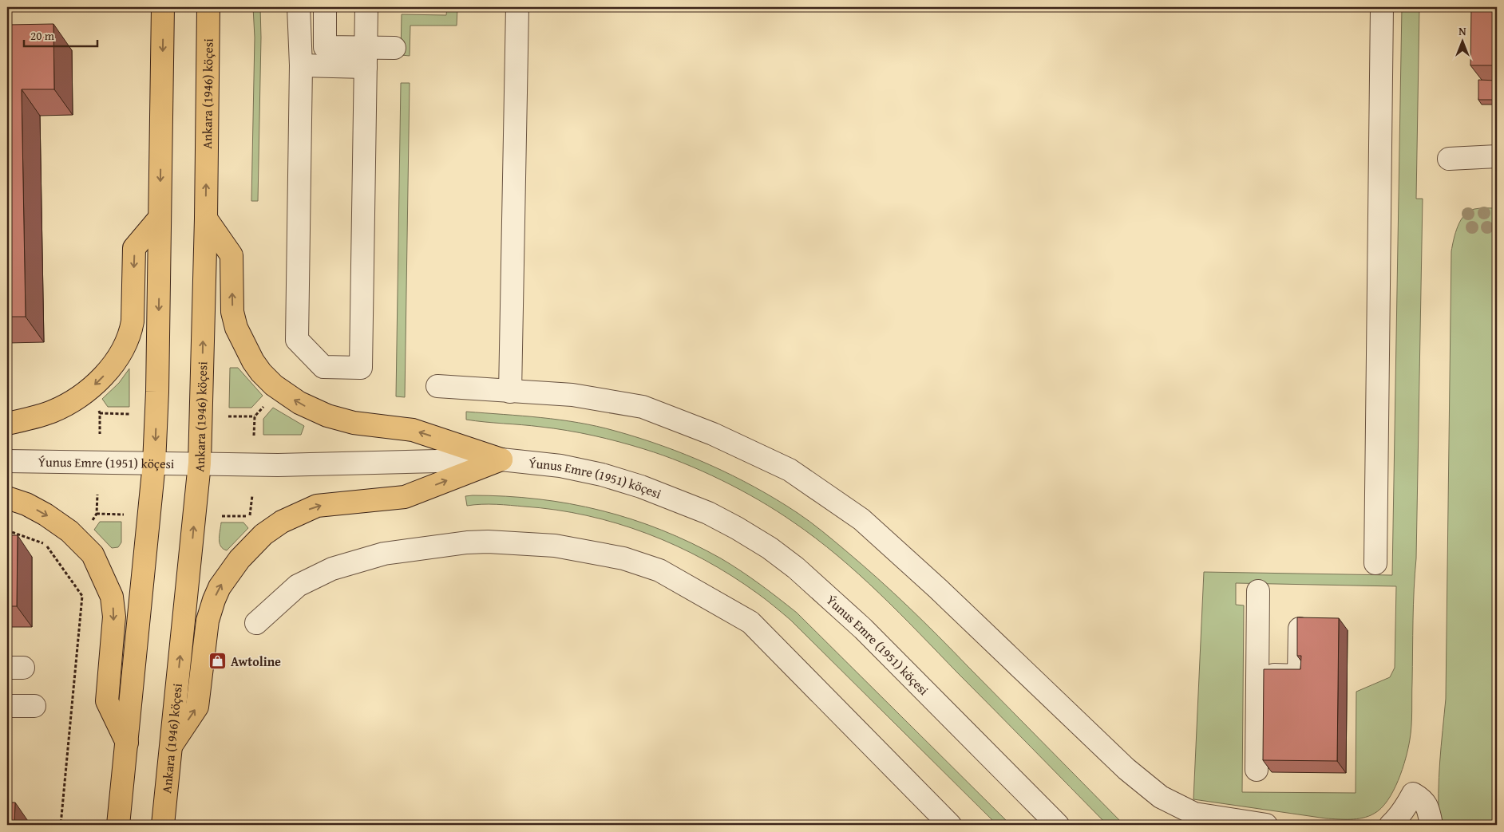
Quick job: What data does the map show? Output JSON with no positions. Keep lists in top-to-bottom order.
{
  "streets": {
    "main road": ["Ankara (1946) köçesi"],
    "street": ["Ýunus Emre (1951) köçesi"]
  },
  "crossings": [
    ["Ankara (1946) köçesi", "Ýunus Emre (1951) köçesi"]
  ],
  "places": {
    "shop": ["Awtoline"]
  },
  "scale_bar": "20 m",
  "north": "top"
}
